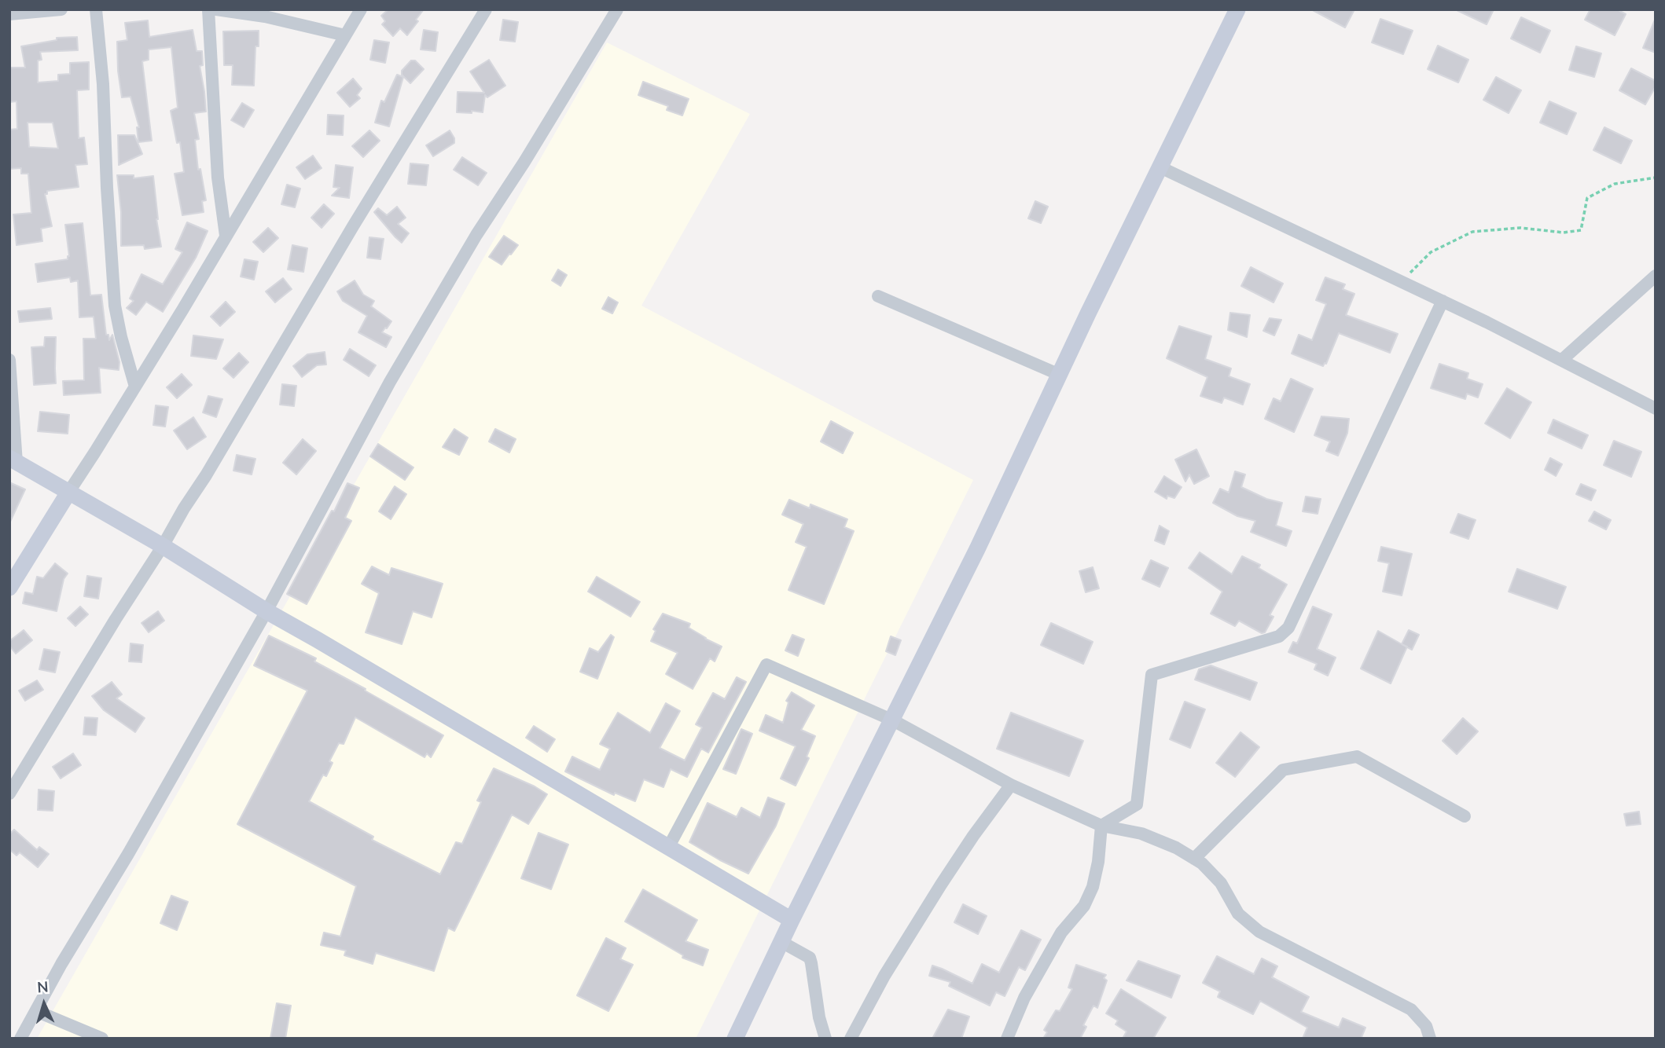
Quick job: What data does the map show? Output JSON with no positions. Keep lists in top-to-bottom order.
{
  "north": "top"
}
